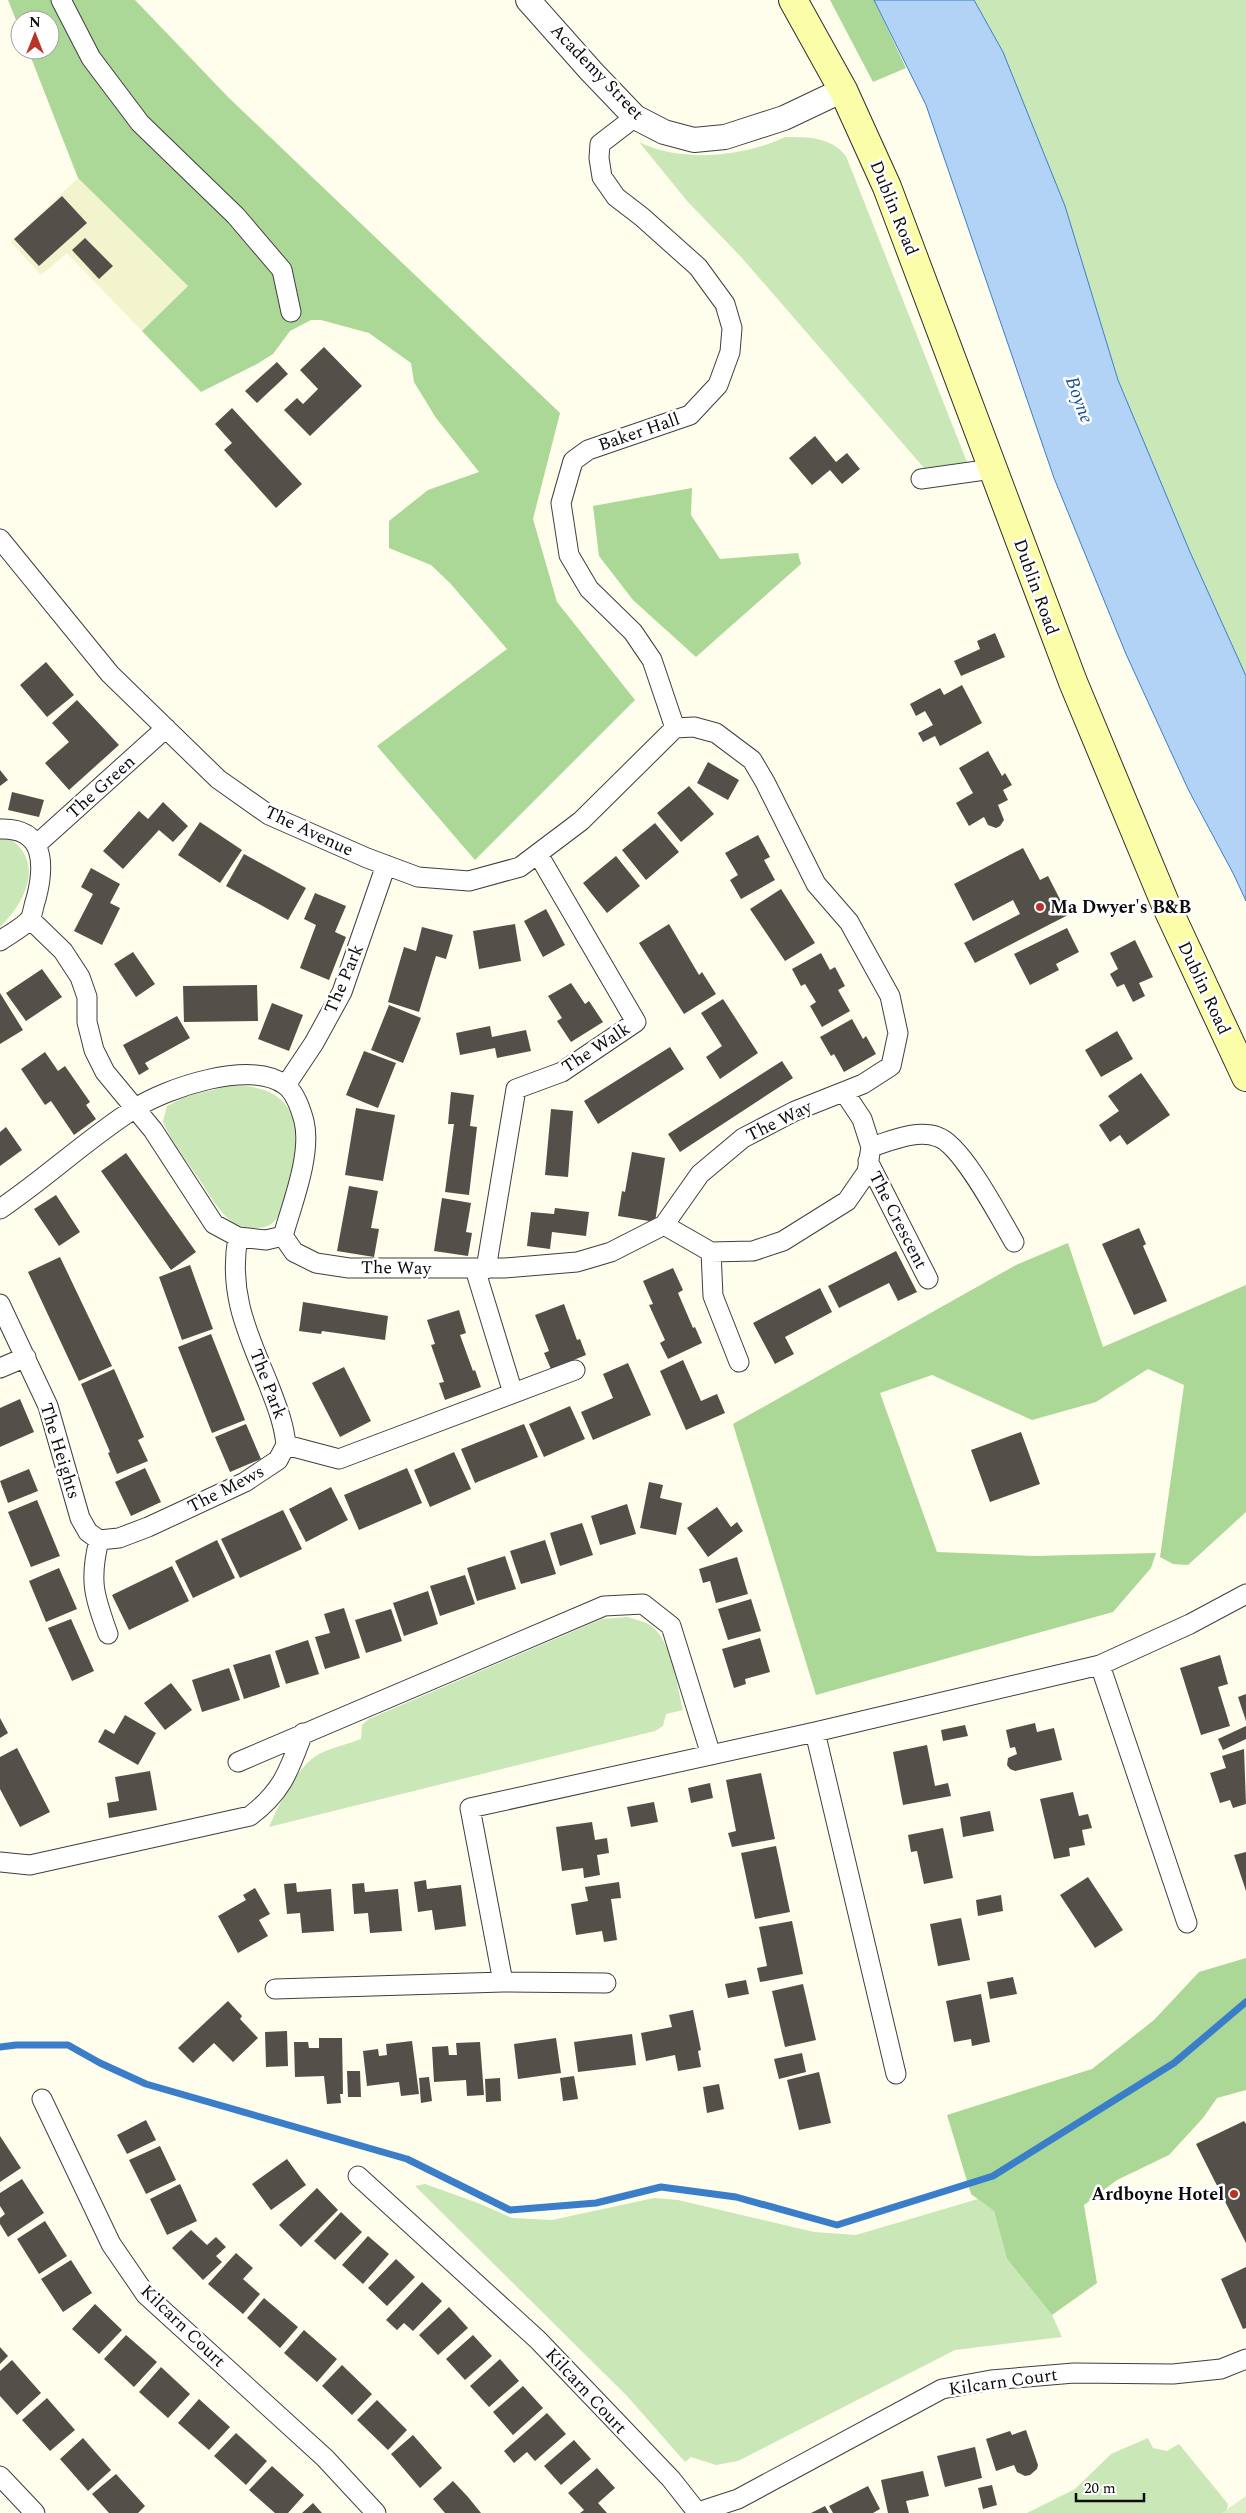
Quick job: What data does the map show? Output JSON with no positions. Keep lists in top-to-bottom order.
{
  "streets": {
    "main road": ["Dublin Road"],
    "street": [
      "Academy Street",
      "Baker Hall",
      "The Green",
      "The Avenue",
      "The Park",
      "The Walk",
      "The Way",
      "The Crescent",
      "The Heights",
      "The Mews",
      "Kilcarn Court"
    ]
  },
  "crossings": [
    ["Academy Street", "Dublin Road"],
    ["Academy Street", "Baker Hall"],
    ["Baker Hall", "The Avenue"],
    ["Baker Hall", "The Way"],
    ["The Green", "The Avenue"],
    ["The Avenue", "The Park"],
    ["The Avenue", "The Walk"],
    ["The Avenue", "The Way"],
    ["The Park", "The Mews"],
    ["The Walk", "The Way"],
    ["The Way", "The Crescent"],
    ["The Heights", "The Mews"]
  ],
  "water": ["Boyne"],
  "places": ["Ma Dwyer's B&B", "Ardboyne Hotel"],
  "scale_bar": "20 m",
  "north": "top"
}
